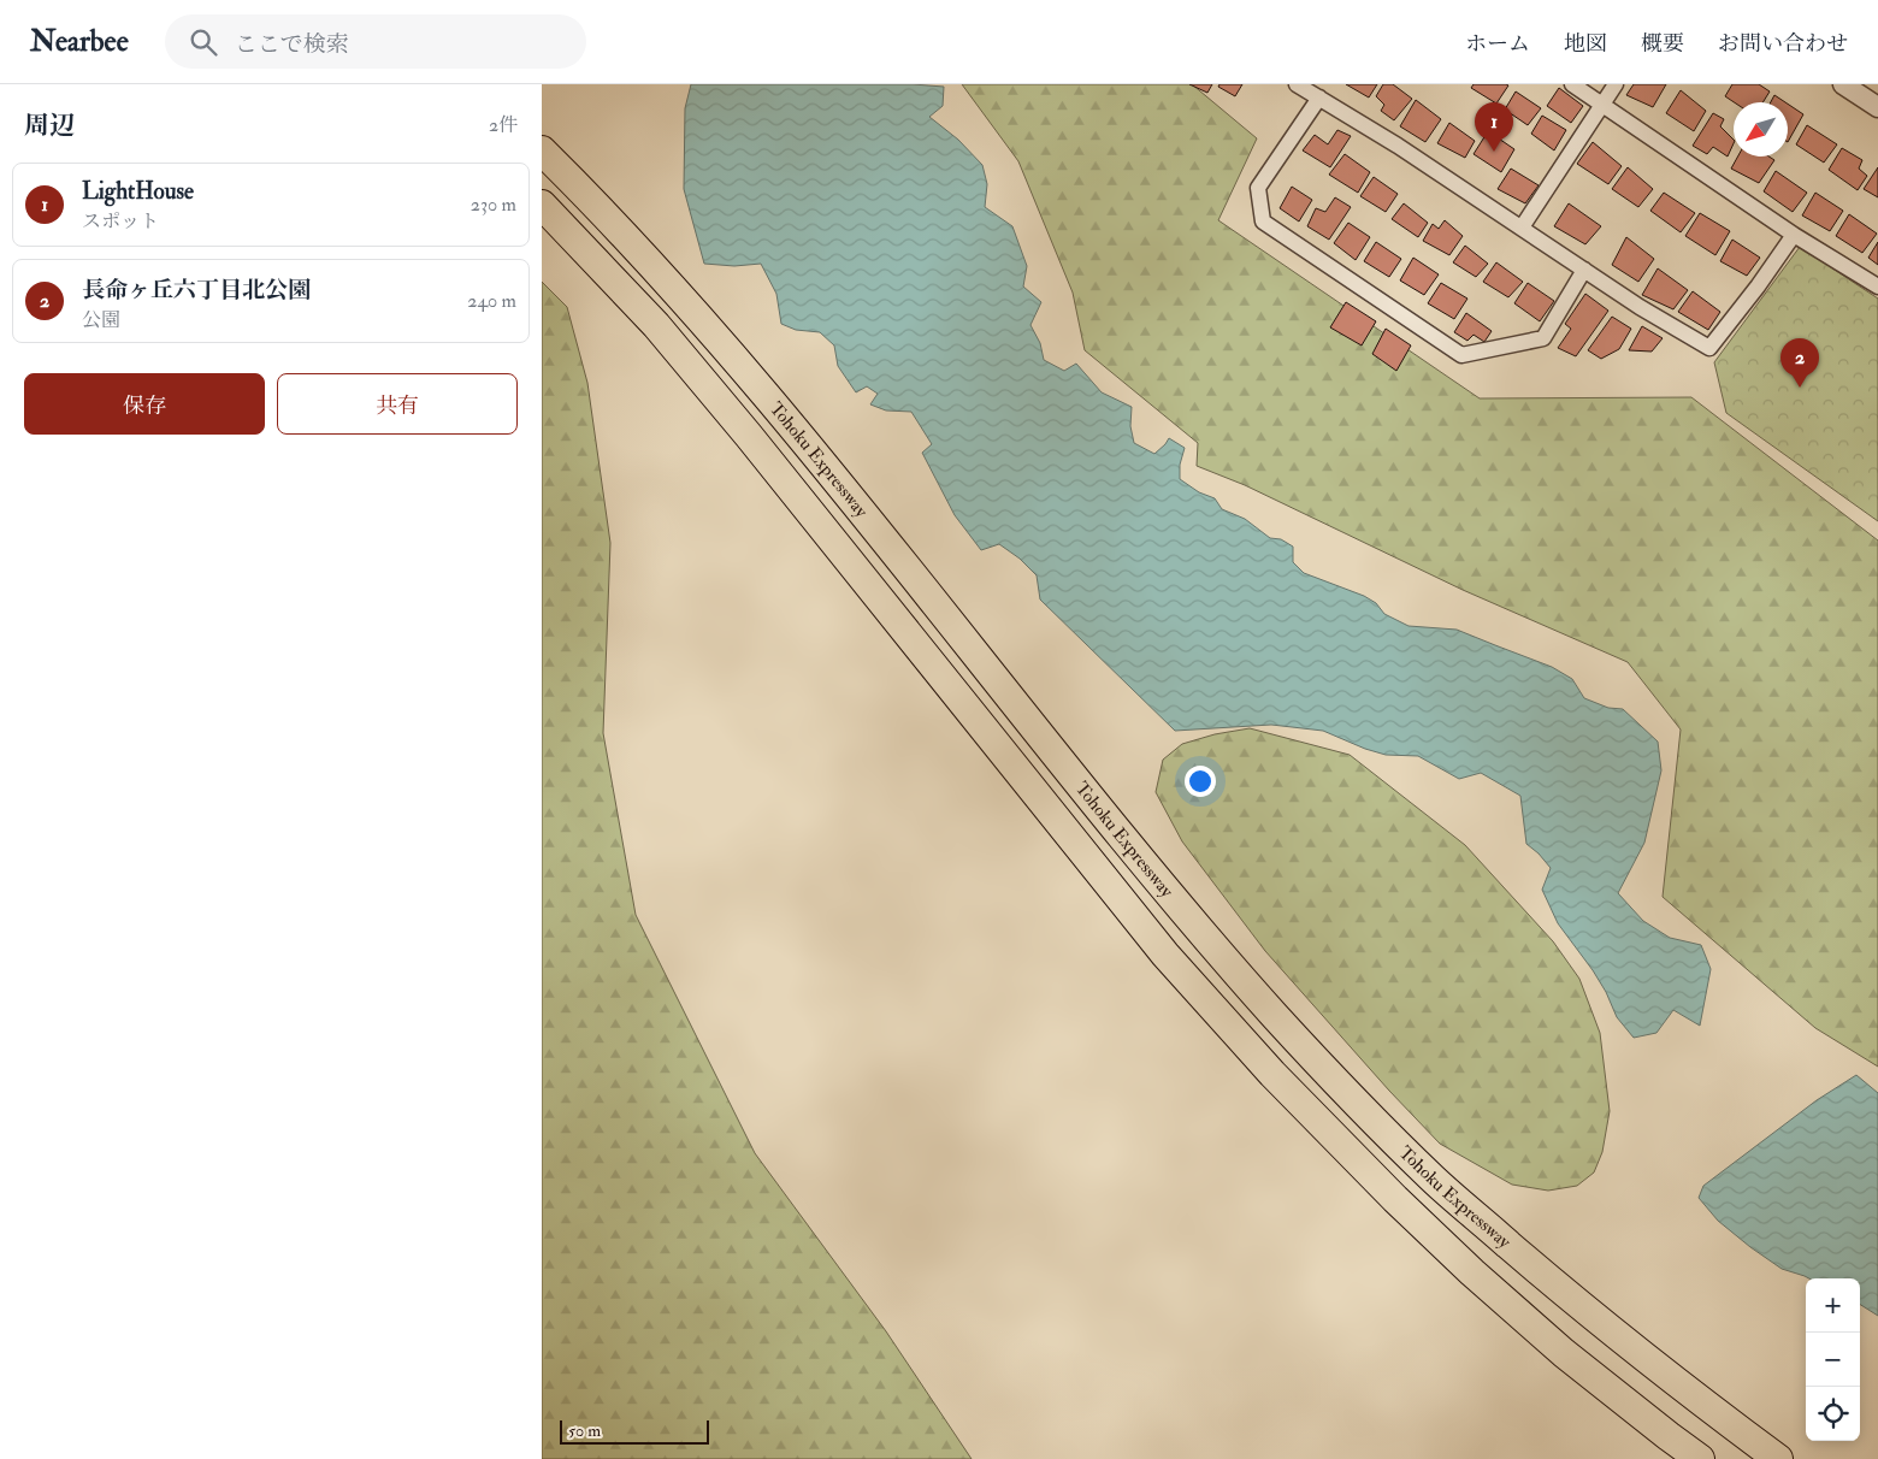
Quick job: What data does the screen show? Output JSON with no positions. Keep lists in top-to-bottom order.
{
  "streets": {
    "highway": ["Tohoku Expressway"]
  },
  "scale_bar": "50 m",
  "north": "bottom left",
  "page": {
    "header": "Nearbee",
    "search": "ここで検索",
    "nav": [
      "ホーム",
      "地図",
      "概要",
      "お問い合わせ"
    ],
    "heading": ["周辺", "2件"],
    "pins": ["1", "2"],
    "list": [
      {
        "mark": "1",
        "name": "LightHouse",
        "note": "スポット",
        "value": "230 m"
      },
      {
        "mark": "2",
        "name": "長命ヶ丘六丁目北公園",
        "note": "公園",
        "value": "240 m"
      }
    ],
    "buttons": ["保存", "共有"],
    "map_buttons": ["+", "−"],
    "scale": "50 m"
  }
}
